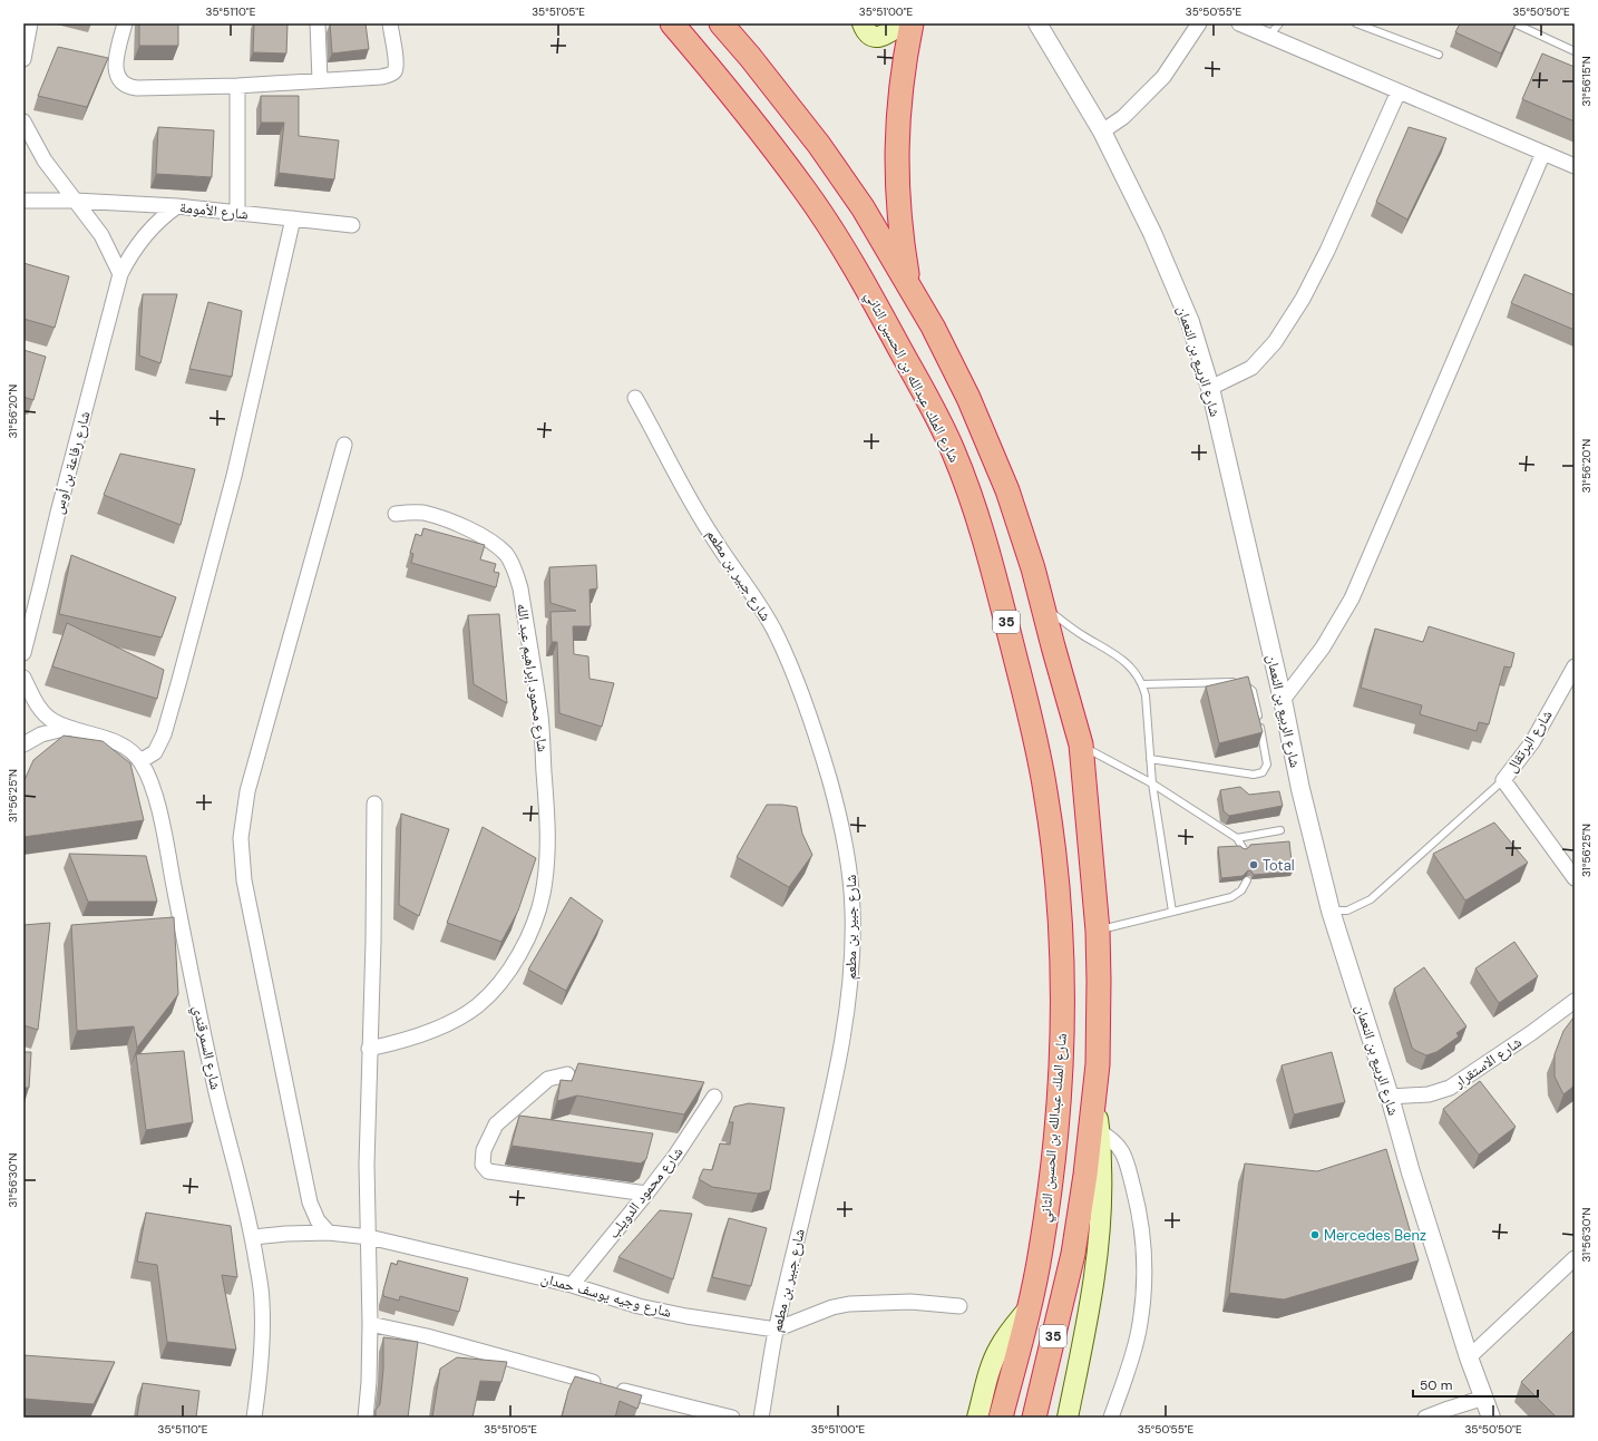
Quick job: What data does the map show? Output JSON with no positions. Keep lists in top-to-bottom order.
{
  "streets": {
    "highway": ["شارع الملك عبدالله بن الحسين الثاني", "35"],
    "street": [
      "شارع الأمومة",
      "شارع الربيع بن النعمان",
      "شارع رفاعة بن أوس",
      "شارع جبير بن مطعم",
      "شارع محمود إبراهيم عبد الله",
      "شارع البرتقال",
      "شارع السمرقندي",
      "شارع الاستقرار",
      "شارع محمود الدويلب",
      "شارع وجيه يوسف حمدان"
    ]
  },
  "crossings": [
    ["شارع الأمومة", "شارع رفاعة بن أوس"],
    ["شارع الربيع بن النعمان", "شارع الاستقرار"],
    ["شارع جبير بن مطعم", "شارع وجيه يوسف حمدان"],
    ["شارع السمرقندي", "شارع وجيه يوسف حمدان"],
    ["شارع محمود الدويلب", "شارع وجيه يوسف حمدان"]
  ],
  "places": ["Total", "Mercedes Benz"],
  "scale_bar": "50 m",
  "coordinates": [
    "35°51'10\"E",
    "35°51'05\"E",
    "35°51'00\"E",
    "35°50'55\"E",
    "35°50'50\"E",
    "31°56'15\"N",
    "31°56'20\"N",
    "31°56'25\"N",
    "31°56'30\"N"
  ]
}
